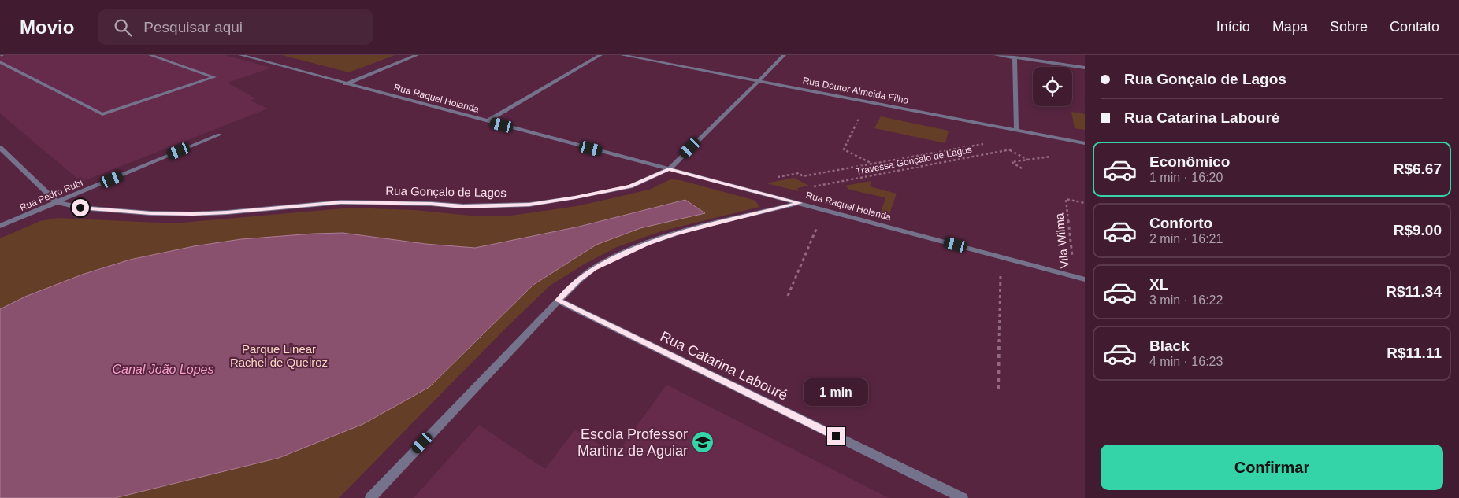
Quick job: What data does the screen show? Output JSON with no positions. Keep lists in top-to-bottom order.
{
  "streets": {
    "street": [
      "Rua Doutor Almeida Filho",
      "Rua Raquel Holanda",
      "Rua Gonçalo de Lagos",
      "Rua Pedro Rubi",
      "Rua Catarina Labouré"
    ],
    "path": ["Travessa Gonçalo de Lagos", "Vila Wilma"]
  },
  "crossings": [
    ["Rua Doutor Almeida Filho", "Rua Gonçalo de Lagos"],
    ["Rua Raquel Holanda", "Rua Gonçalo de Lagos"],
    ["Rua Raquel Holanda", "Vila Wilma"],
    ["Rua Gonçalo de Lagos", "Rua Pedro Rubi"]
  ],
  "water": ["Canal João Lopes"],
  "parks": ["Parque Linear Rachel de Queiroz"],
  "places": {
    "school or university": ["Escola Professor Martinz de Aguiar"]
  },
  "page": {
    "header": "Movio",
    "search": "Pesquisar aqui",
    "nav": [
      "Início",
      "Mapa",
      "Sobre",
      "Contato"
    ],
    "banner": ["Rua Gonçalo de Lagos", "Rua Catarina Labouré"],
    "list": [
      {
        "name": "Econômico",
        "note": "1 min · 16:20",
        "value": "R$6.67"
      },
      {
        "name": "Conforto",
        "note": "2 min · 16:21",
        "value": "R$9.00"
      },
      {
        "name": "XL",
        "note": "3 min · 16:22",
        "value": "R$11.34"
      },
      {
        "name": "Black",
        "note": "4 min · 16:23",
        "value": "R$11.11"
      }
    ],
    "bubble": "1 min",
    "buttons": "Confirmar"
  }
}
